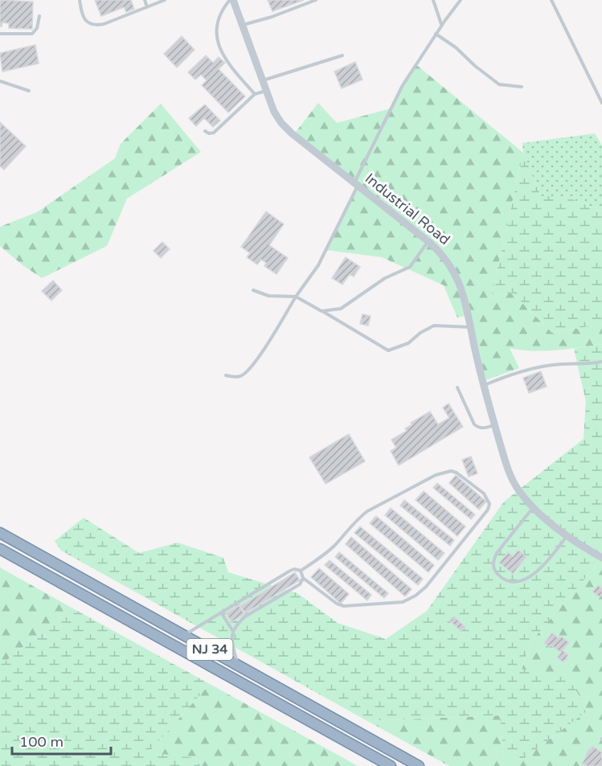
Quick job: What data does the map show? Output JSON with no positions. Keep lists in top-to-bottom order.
{
  "streets": {
    "highway": ["NJ 34"],
    "street": ["Industrial Road"]
  },
  "scale_bar": "100 m"
}
